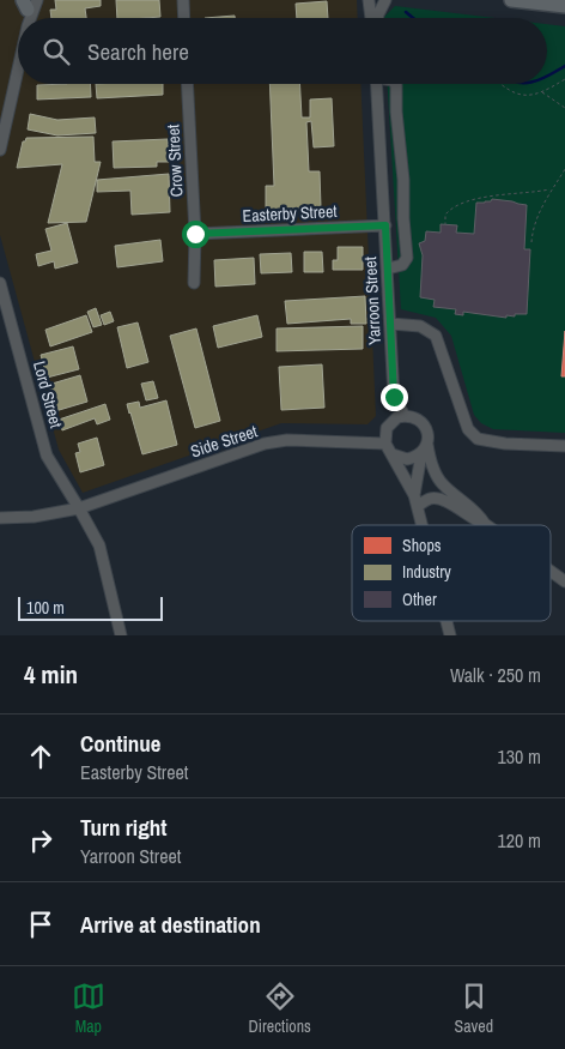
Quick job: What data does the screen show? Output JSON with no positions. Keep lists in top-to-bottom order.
{
  "streets": {
    "street": [
      "Crow Street",
      "Easterby Street",
      "Yarroon Street",
      "Lord Street",
      "Side Street"
    ]
  },
  "crossings": [
    ["Crow Street", "Easterby Street"],
    ["Easterby Street", "Yarroon Street"],
    ["Yarroon Street", "Side Street"],
    ["Lord Street", "Side Street"]
  ],
  "legend": ["Shops", "Industry", "Other"],
  "scale_bar": "100 m",
  "page": {
    "search": "Search here",
    "scale": "100 m",
    "heading": ["4 min", "Walk · 250 m"],
    "list": [
      ["Continue", "Easterby Street", "130 m"],
      ["Turn right", "Yarroon Street", "120 m"],
      "Arrive at destination"
    ],
    "nav": ["Map", "Directions", "Saved"]
  }
}
